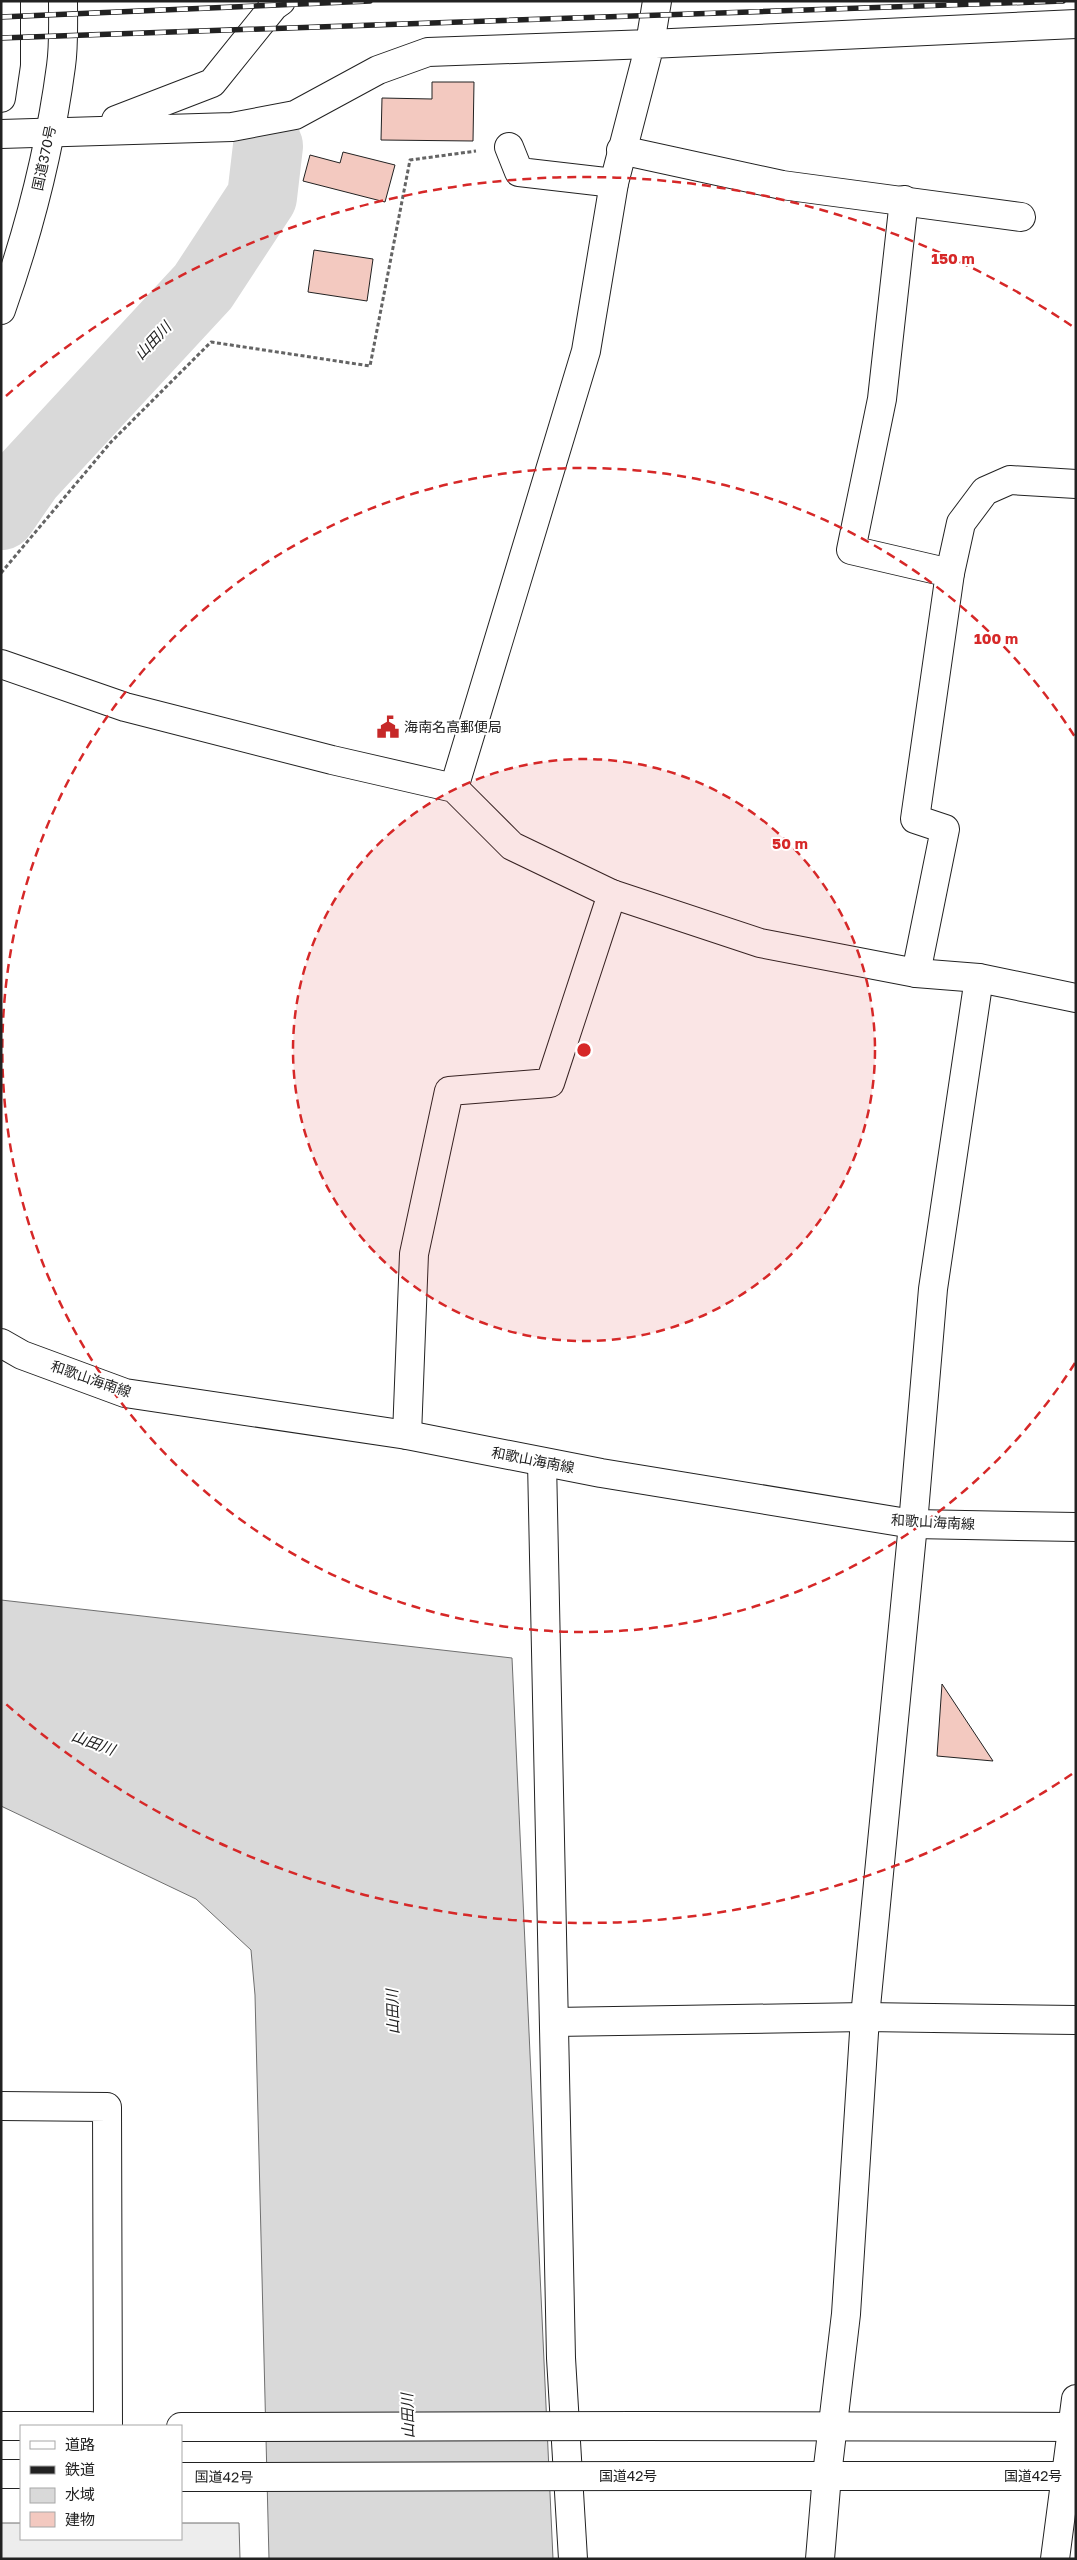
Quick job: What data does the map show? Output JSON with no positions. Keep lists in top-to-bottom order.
{
  "streets": {
    "main road": ["国道370号", "和歌山海南線", "国道42号"]
  },
  "water": ["山田川"],
  "places": {
    "public building": ["海南名高郵便局"]
  },
  "legend": [
    "道路",
    "鉄道",
    "水域",
    "建物"
  ],
  "rings": ["150 m", "100 m", "50 m"]
}
